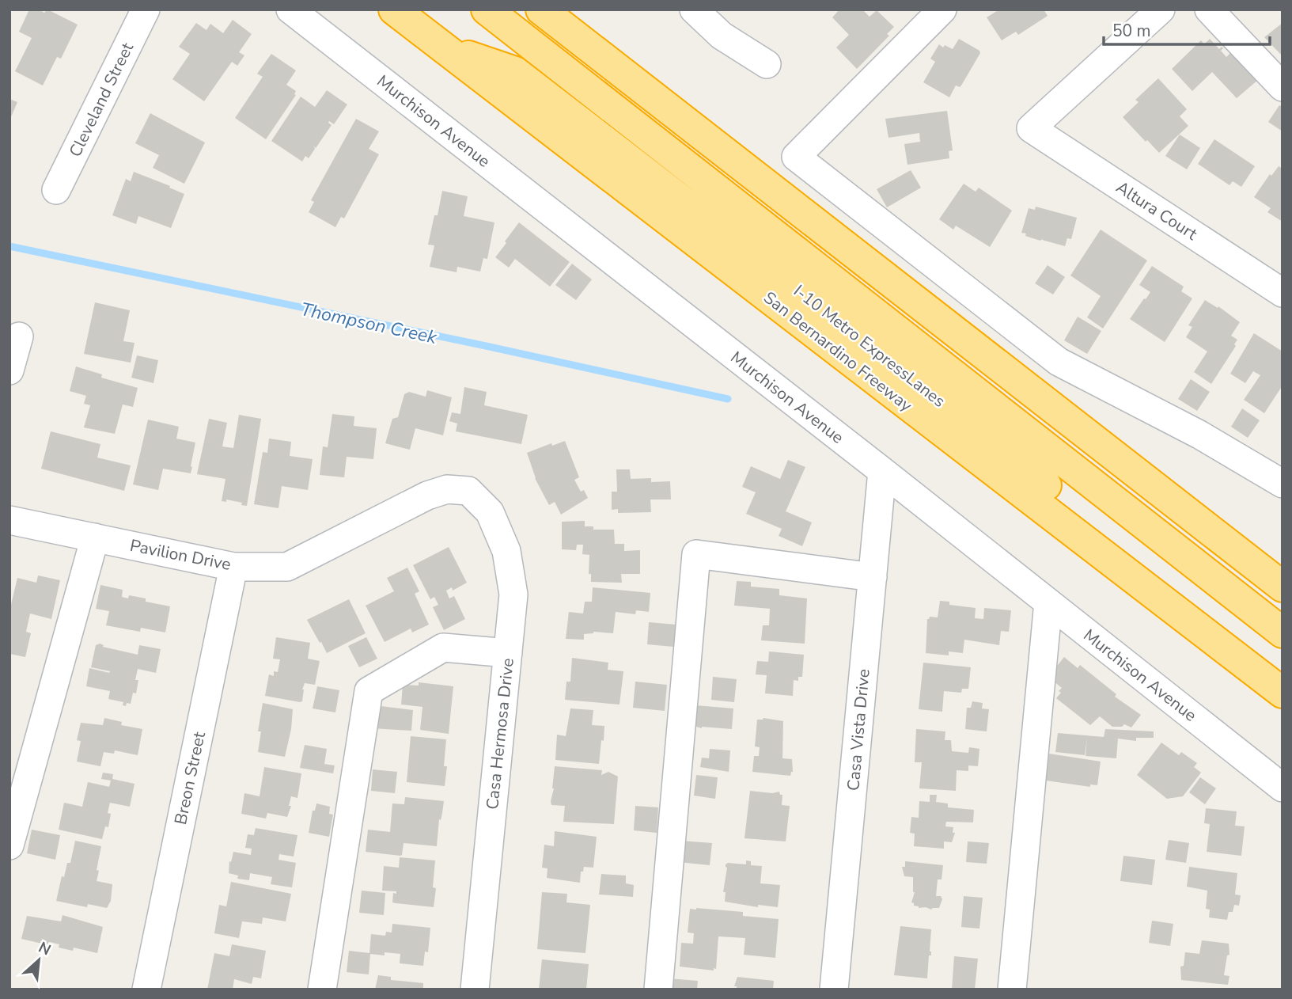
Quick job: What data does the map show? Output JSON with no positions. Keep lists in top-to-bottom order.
{
  "streets": {
    "highway": ["I-10 Metro ExpressLanes", "San Bernardino Freeway"],
    "street": [
      "Cleveland Street",
      "Murchison Avenue",
      "Altura Court",
      "Pavilion Drive",
      "Casa Vista Drive",
      "Casa Hermosa Drive",
      "Breon Street"
    ]
  },
  "crossings": [
    ["Murchison Avenue", "Casa Vista Drive"],
    ["I-10 Metro ExpressLanes", "San Bernardino Freeway"],
    ["Pavilion Drive", "Casa Hermosa Drive"],
    ["Pavilion Drive", "Breon Street"]
  ],
  "water": ["Thompson Creek"],
  "scale_bar": "50 m",
  "north": "top right"
}
